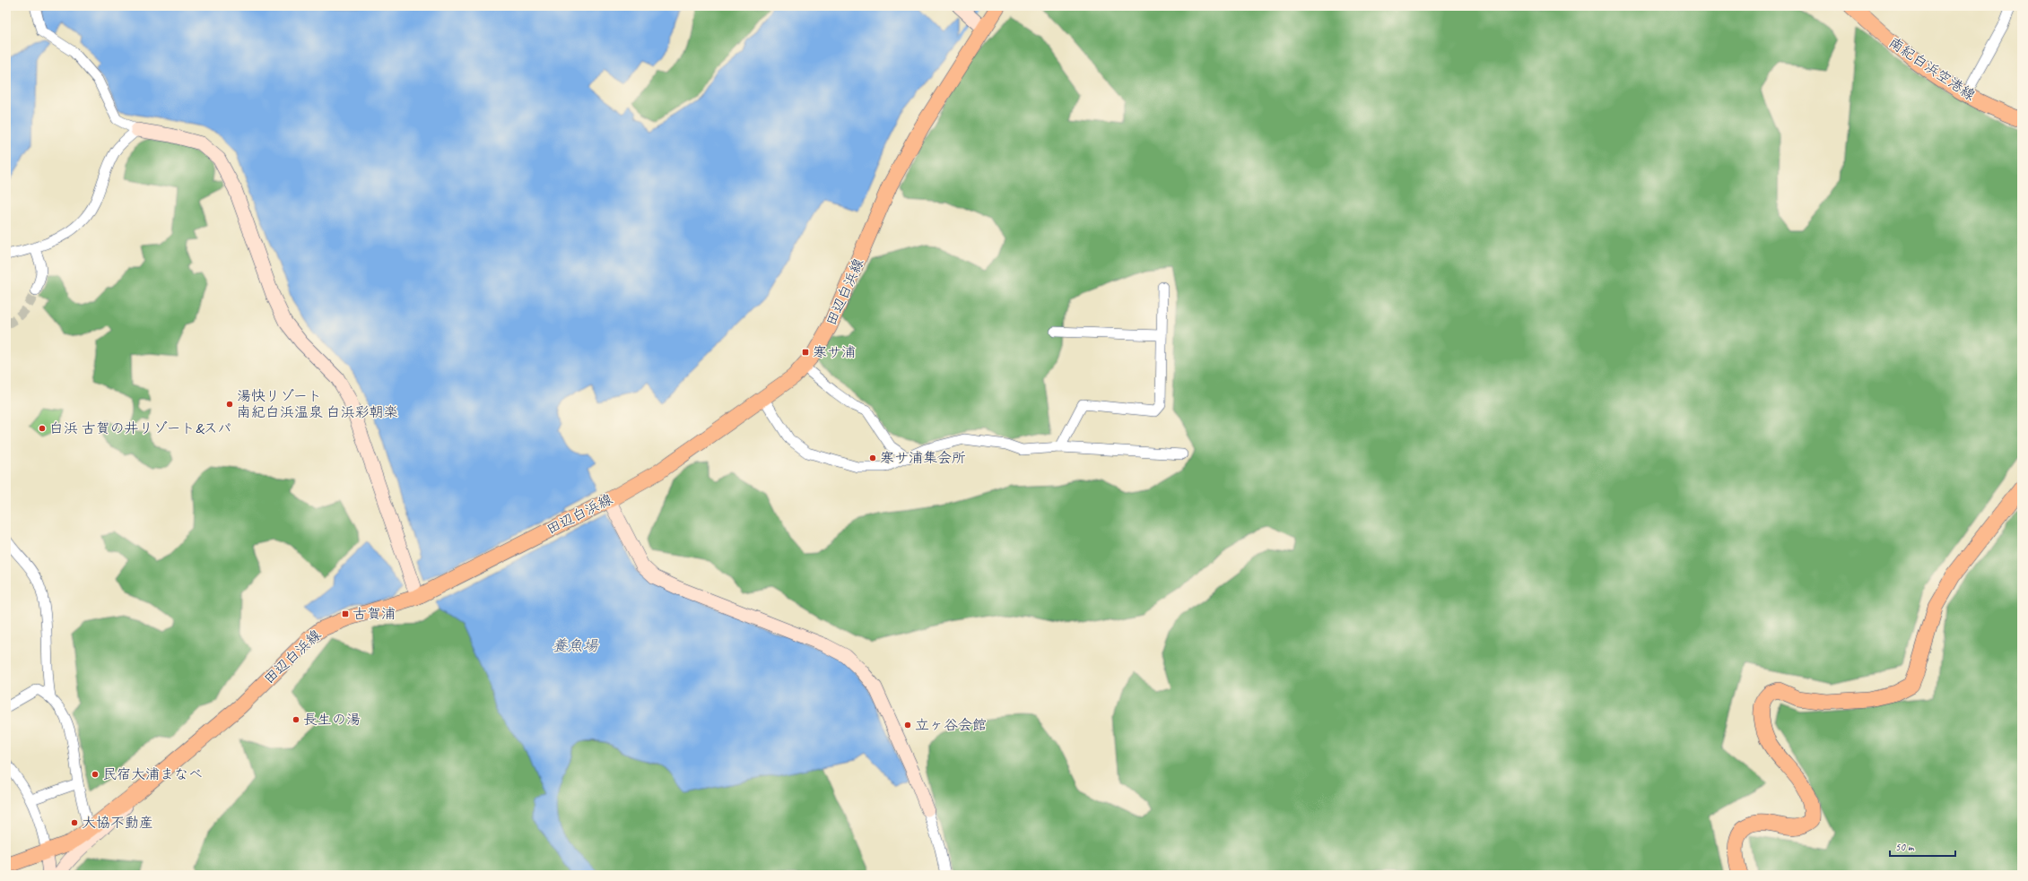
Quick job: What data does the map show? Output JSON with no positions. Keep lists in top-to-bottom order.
{
  "streets": {
    "main road": ["南紀白浜空港線", "田辺白浜線"]
  },
  "water": ["養魚場"],
  "places": {
    "transit": ["寒サ浦", "古賀浦"],
    "other": [
      "湯快リゾート 南紀白浜温泉 白浜彩朝楽",
      "白浜 古賀の井リゾート&スパ",
      "寒サ浦集会所",
      "長生の湯",
      "立ヶ谷会館",
      "民宿大浦まなべ",
      "大協不動産"
    ]
  },
  "scale_bar": "50 m"
}
